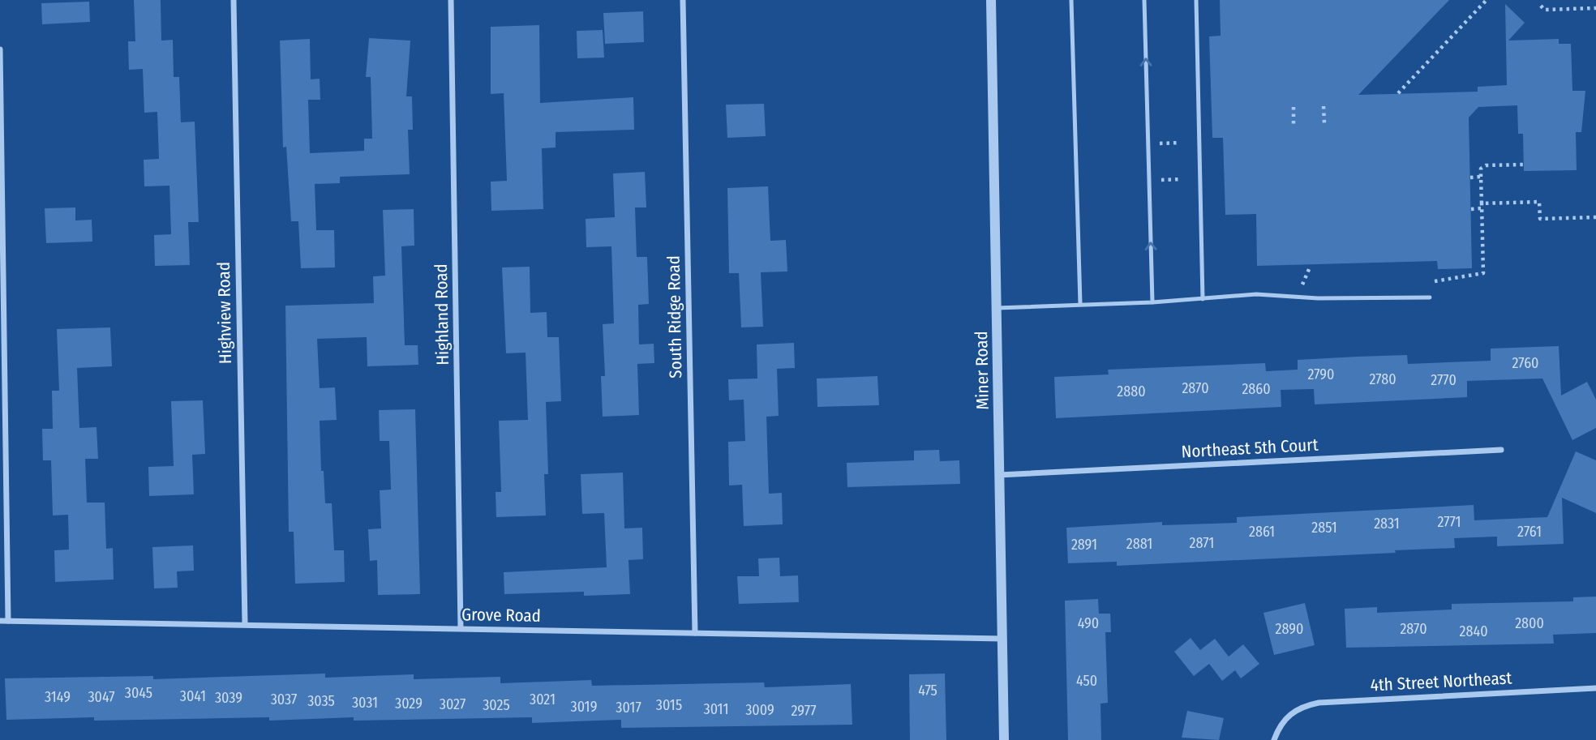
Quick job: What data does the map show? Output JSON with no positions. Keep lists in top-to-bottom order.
{
  "streets": {
    "street": [
      "Highview Road",
      "Highland Road",
      "South Ridge Road",
      "Miner Road",
      "Northeast 5th Court",
      "Grove Road",
      "4th Street Northeast"
    ]
  },
  "crossings": [
    ["Highview Road", "Grove Road"],
    ["Highland Road", "Grove Road"],
    ["South Ridge Road", "Grove Road"],
    ["Miner Road", "Northeast 5th Court"],
    ["Miner Road", "Grove Road"]
  ],
  "house_numbers": [
    "2760",
    "2790",
    "2780",
    "2770",
    "2870",
    "2860",
    "2880",
    "2771",
    "2831",
    "2851",
    "2861",
    "2761",
    "2871",
    "2881",
    "2891",
    "490",
    "2800",
    "2890",
    "2870",
    "2840",
    "450",
    "475",
    "3045",
    "3041",
    "3149",
    "3047",
    "3039",
    "3037",
    "3021",
    "3035",
    "3031",
    "3029",
    "3027",
    "3025",
    "3015",
    "3019",
    "3017",
    "3011",
    "3009",
    "2977"
  ]
}
